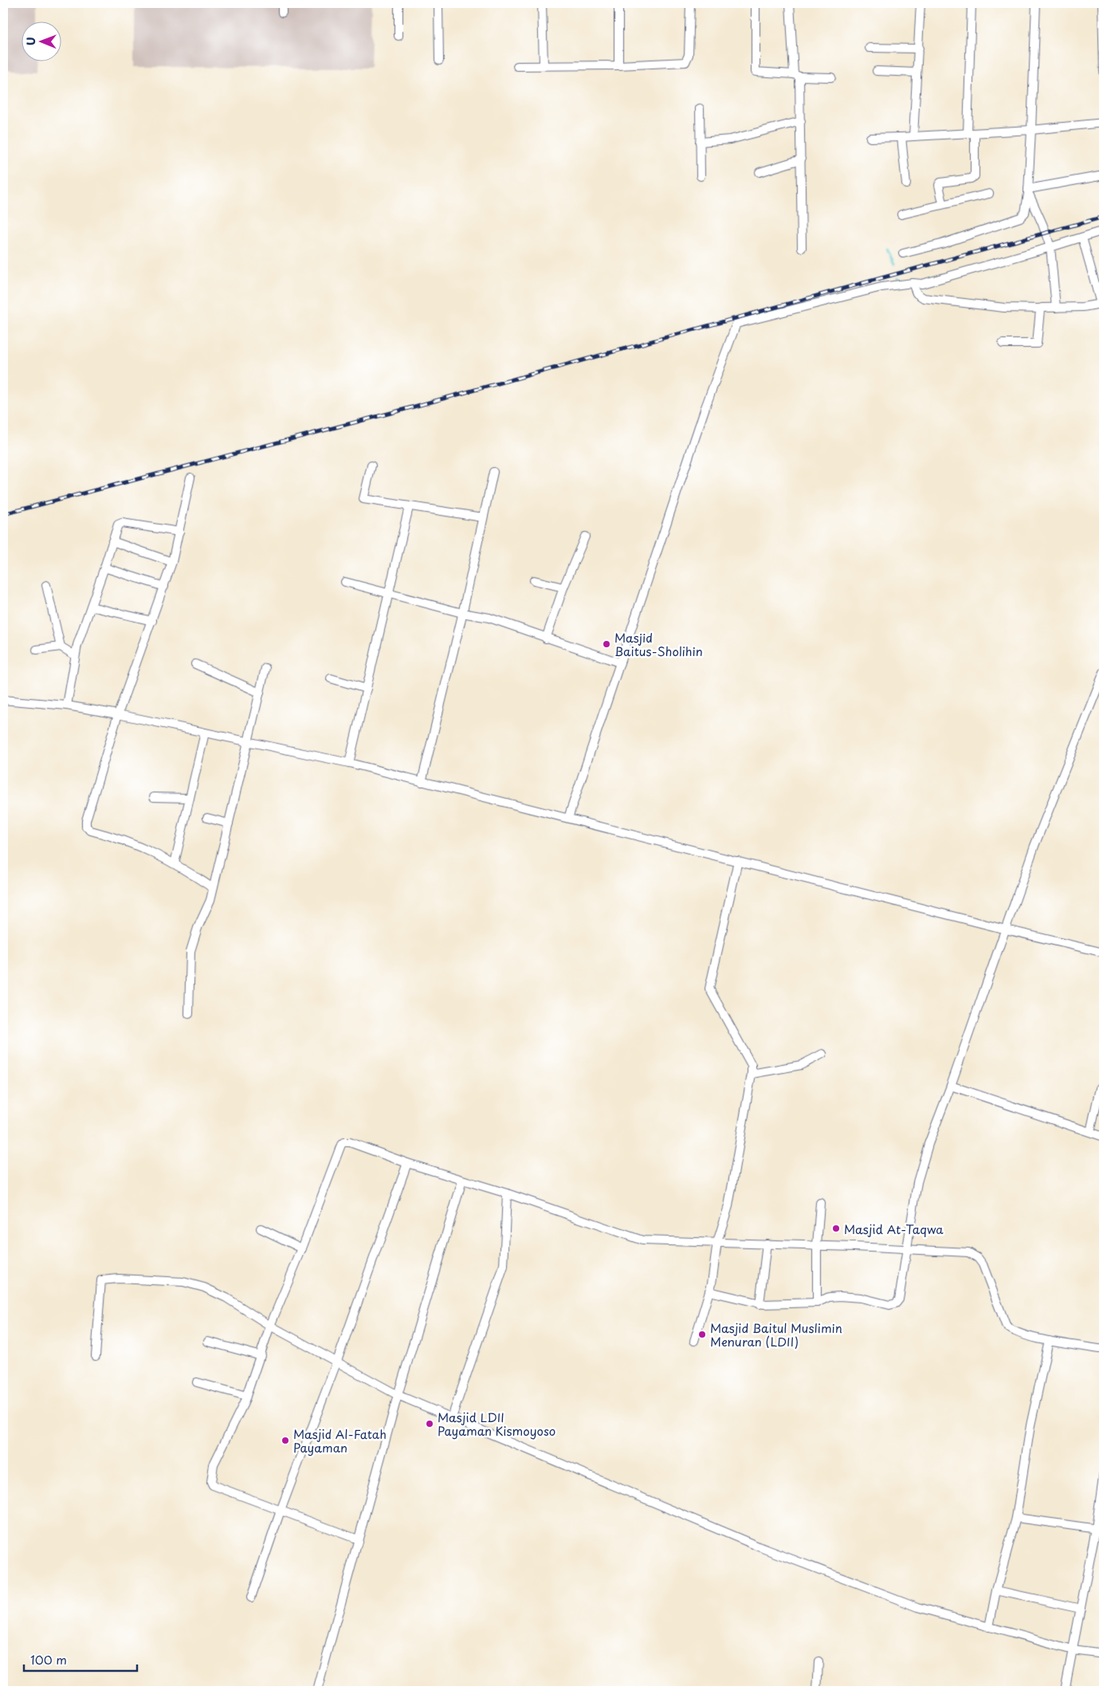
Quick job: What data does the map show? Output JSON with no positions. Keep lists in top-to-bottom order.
{
  "places": [
    "Masjid Baitus-Sholihin",
    "Masjid At-Taqwa",
    "Masjid Baitul Muslimin Menuran (LDII)",
    "Masjid LDII Payaman Kismoyoso",
    "Masjid Al-Fatah Payaman"
  ],
  "scale_bar": "100 m",
  "north": "left"
}
